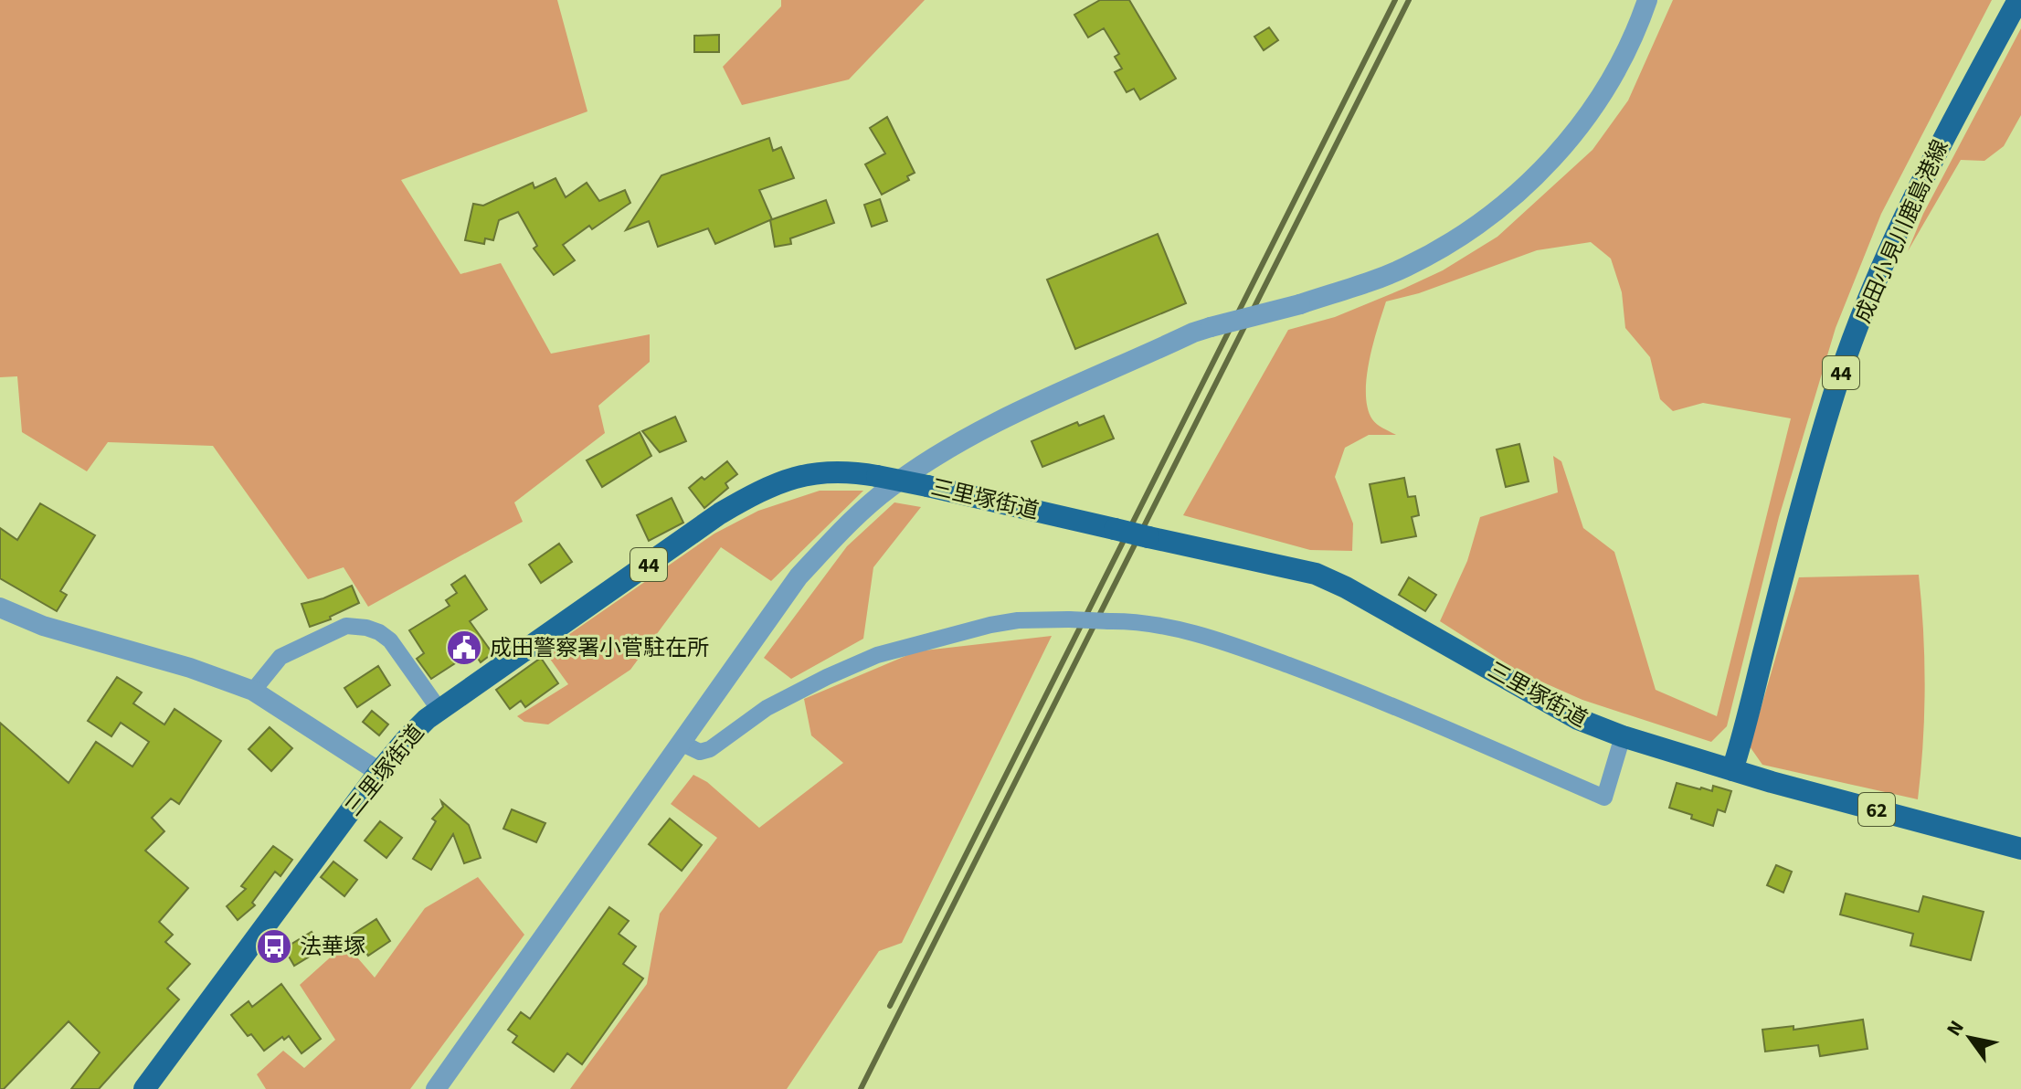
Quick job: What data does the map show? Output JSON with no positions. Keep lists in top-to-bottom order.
{
  "streets": {
    "main road": [
      "成田小見川鹿島港線",
      "44",
      "三里塚街道",
      "62"
    ]
  },
  "crossings": [
    ["成田小見川鹿島港線", "三里塚街道"]
  ],
  "places": {
    "public building": ["成田警察署小菅駐在所"],
    "bus stop": ["法華塚"]
  },
  "north": "top left"
}
